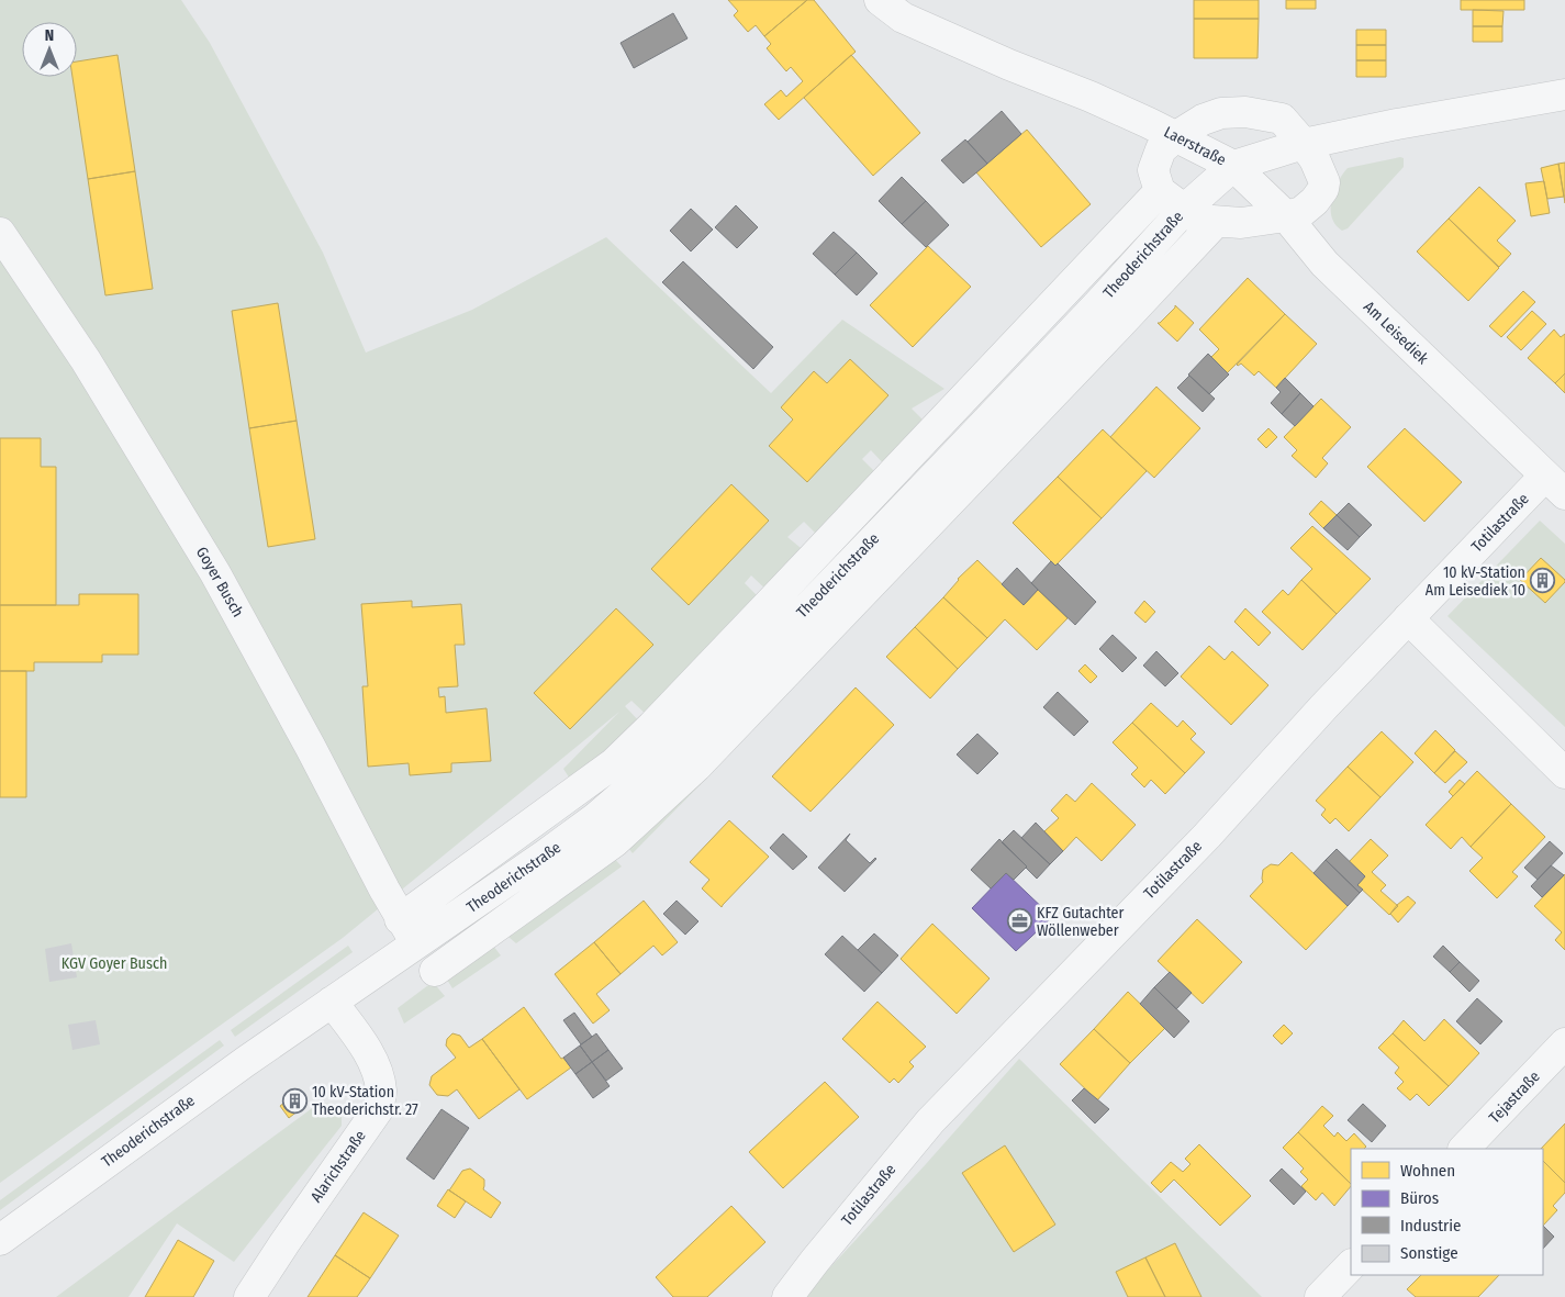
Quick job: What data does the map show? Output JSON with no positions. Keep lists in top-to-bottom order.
{
  "streets": {
    "street": [
      "Laerstraße",
      "Theoderichstraße",
      "Am Leisediek",
      "Totilastraße",
      "Goyer Busch",
      "Tejastraße",
      "Alarichstraße"
    ]
  },
  "crossings": [
    ["Laerstraße", "Theoderichstraße"],
    ["Laerstraße", "Am Leisediek"],
    ["Theoderichstraße", "Am Leisediek"],
    ["Theoderichstraße", "Goyer Busch"],
    ["Theoderichstraße", "Alarichstraße"],
    ["Am Leisediek", "Totilastraße"]
  ],
  "parks": ["KGV Goyer Busch"],
  "places": {
    "building": ["10 kV-Station Am Leisediek 10", "10 kV-Station Theoderichstr. 27"],
    "office": ["KFZ Gutachter Wöllenweber"]
  },
  "legend": [
    "Wohnen",
    "Büros",
    "Industrie",
    "Sonstige"
  ],
  "north": "top"
}
